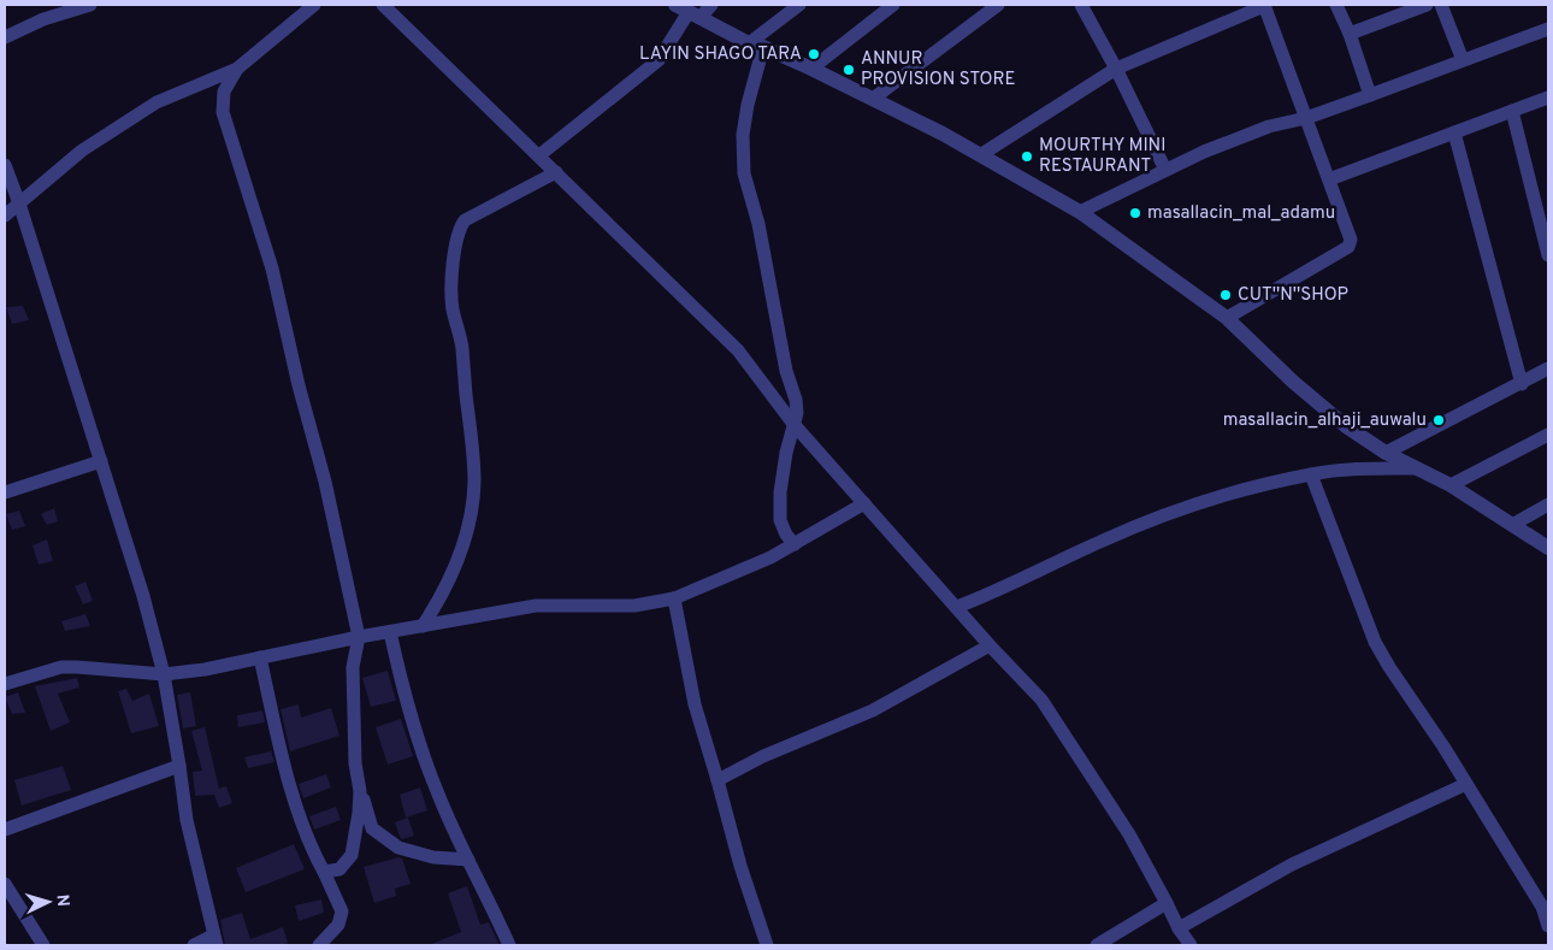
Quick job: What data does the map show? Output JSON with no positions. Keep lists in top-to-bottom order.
{
  "places": [
    "LAYIN SHAGO TARA",
    "ANNUR PROVISION STORE",
    "MOURTHY MINI RESTAURANT",
    "masallacin_mal_adamu",
    "CUT''N''SHOP",
    "masallacin_alhaji_auwalu"
  ],
  "north": "right"
}
